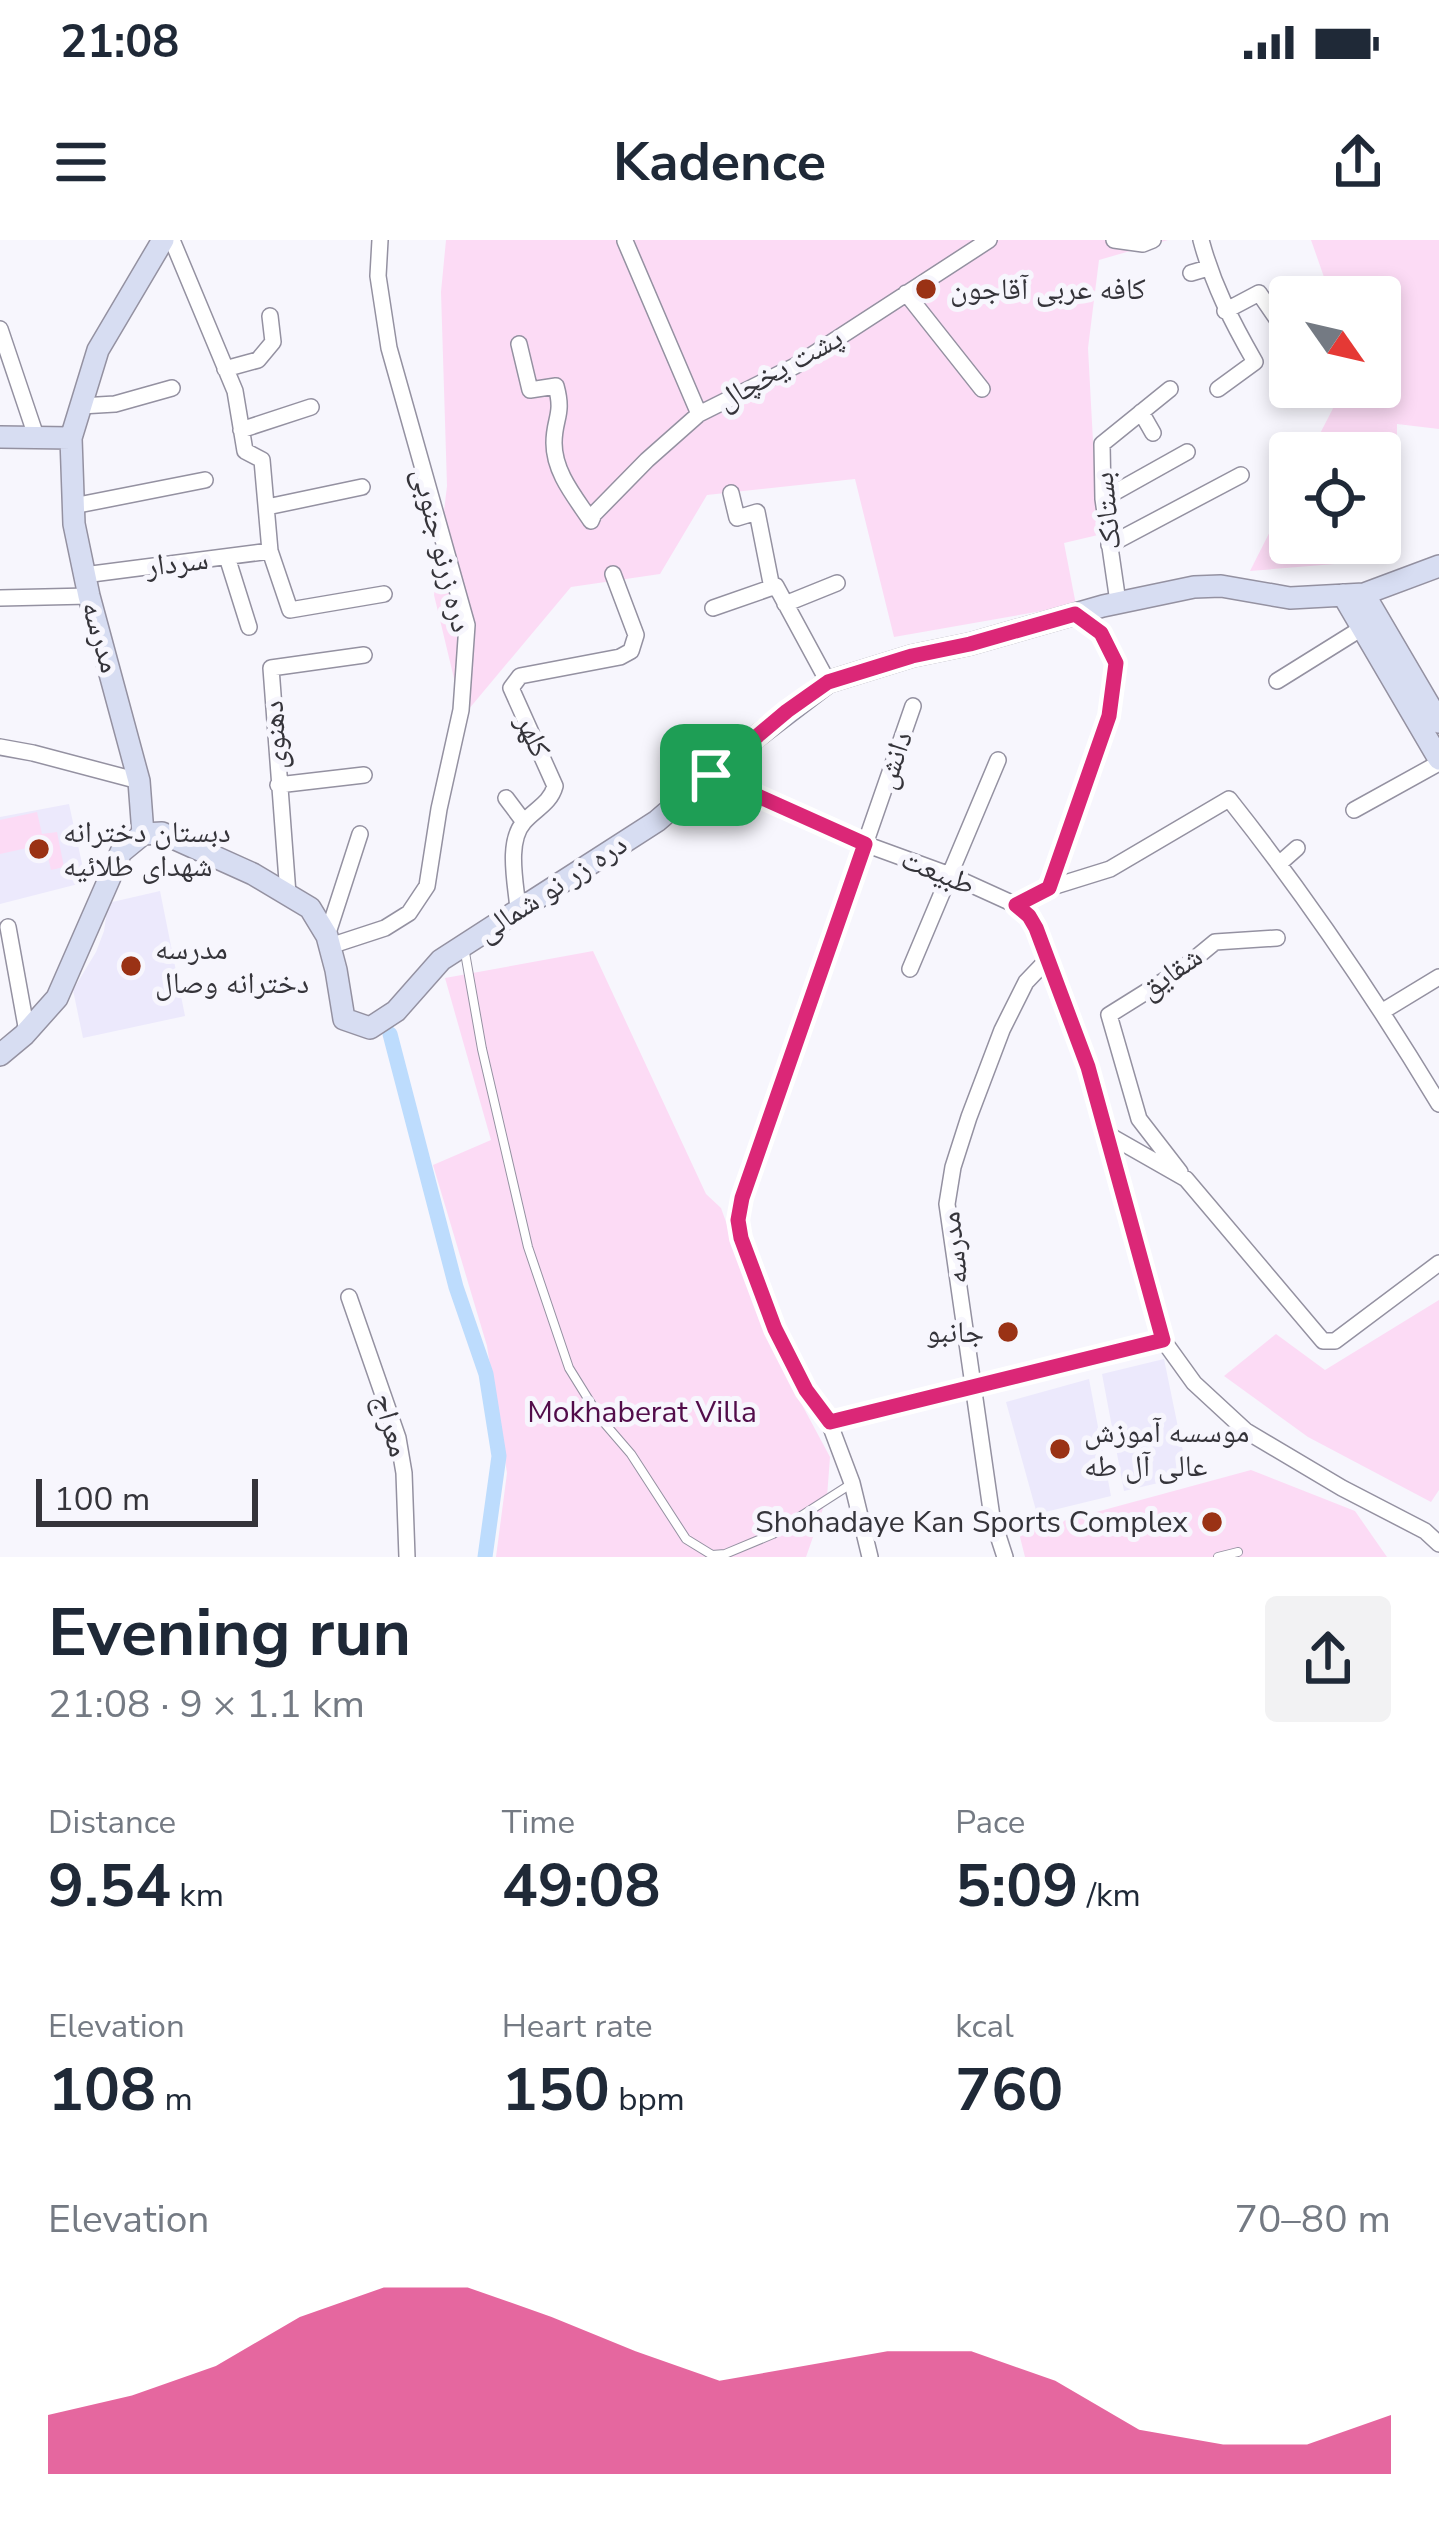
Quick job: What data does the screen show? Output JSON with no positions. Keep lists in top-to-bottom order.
{
  "streets": {
    "street": [
      "پشت یخچال",
      "بستانک",
      "دره زرنو جنوبی",
      "سردار",
      "مدرسه",
      "دهنوی",
      "کلهر",
      "دانش",
      "طبیعت",
      "دره زر نو شمالی",
      "شقایق",
      "معراج"
    ]
  },
  "crossings": [
    ["بستانک", "دره زر نو شمالی"],
    ["دره زرنو جنوبی", "دره زر نو شمالی"],
    ["سردار", "مدرسه"],
    ["کلهر", "دره زر نو شمالی"],
    ["دانش", "طبیعت"],
    ["طبیعت", "دره زر نو شمالی"]
  ],
  "parks": ["Mokhaberat Villa"],
  "places": [
    "کافه عربی آقاجون",
    "دبستان دخترانه شهدای طلائیه",
    "مدرسه دخترانه وصال",
    "جانبو",
    "موسسه آموزش عالی آل طه",
    "Shohadaye Kan Sports Complex"
  ],
  "scale_bar": "100 m",
  "north": "bottom right",
  "page": {
    "status": "21:08",
    "header": "Kadence",
    "scale": "100 m",
    "heading": ["Evening run", "21:08 · 9 × 1.1 km"],
    "stats": [
      ["Distance", "9.54 km"],
      ["Time", "49:08"],
      ["Pace", "5:09 /km"],
      ["Elevation", "108 m"],
      ["Heart rate", "150 bpm"],
      ["kcal", "760"]
    ],
    "chart": ["Elevation", "70–80 m"]
  }
}
